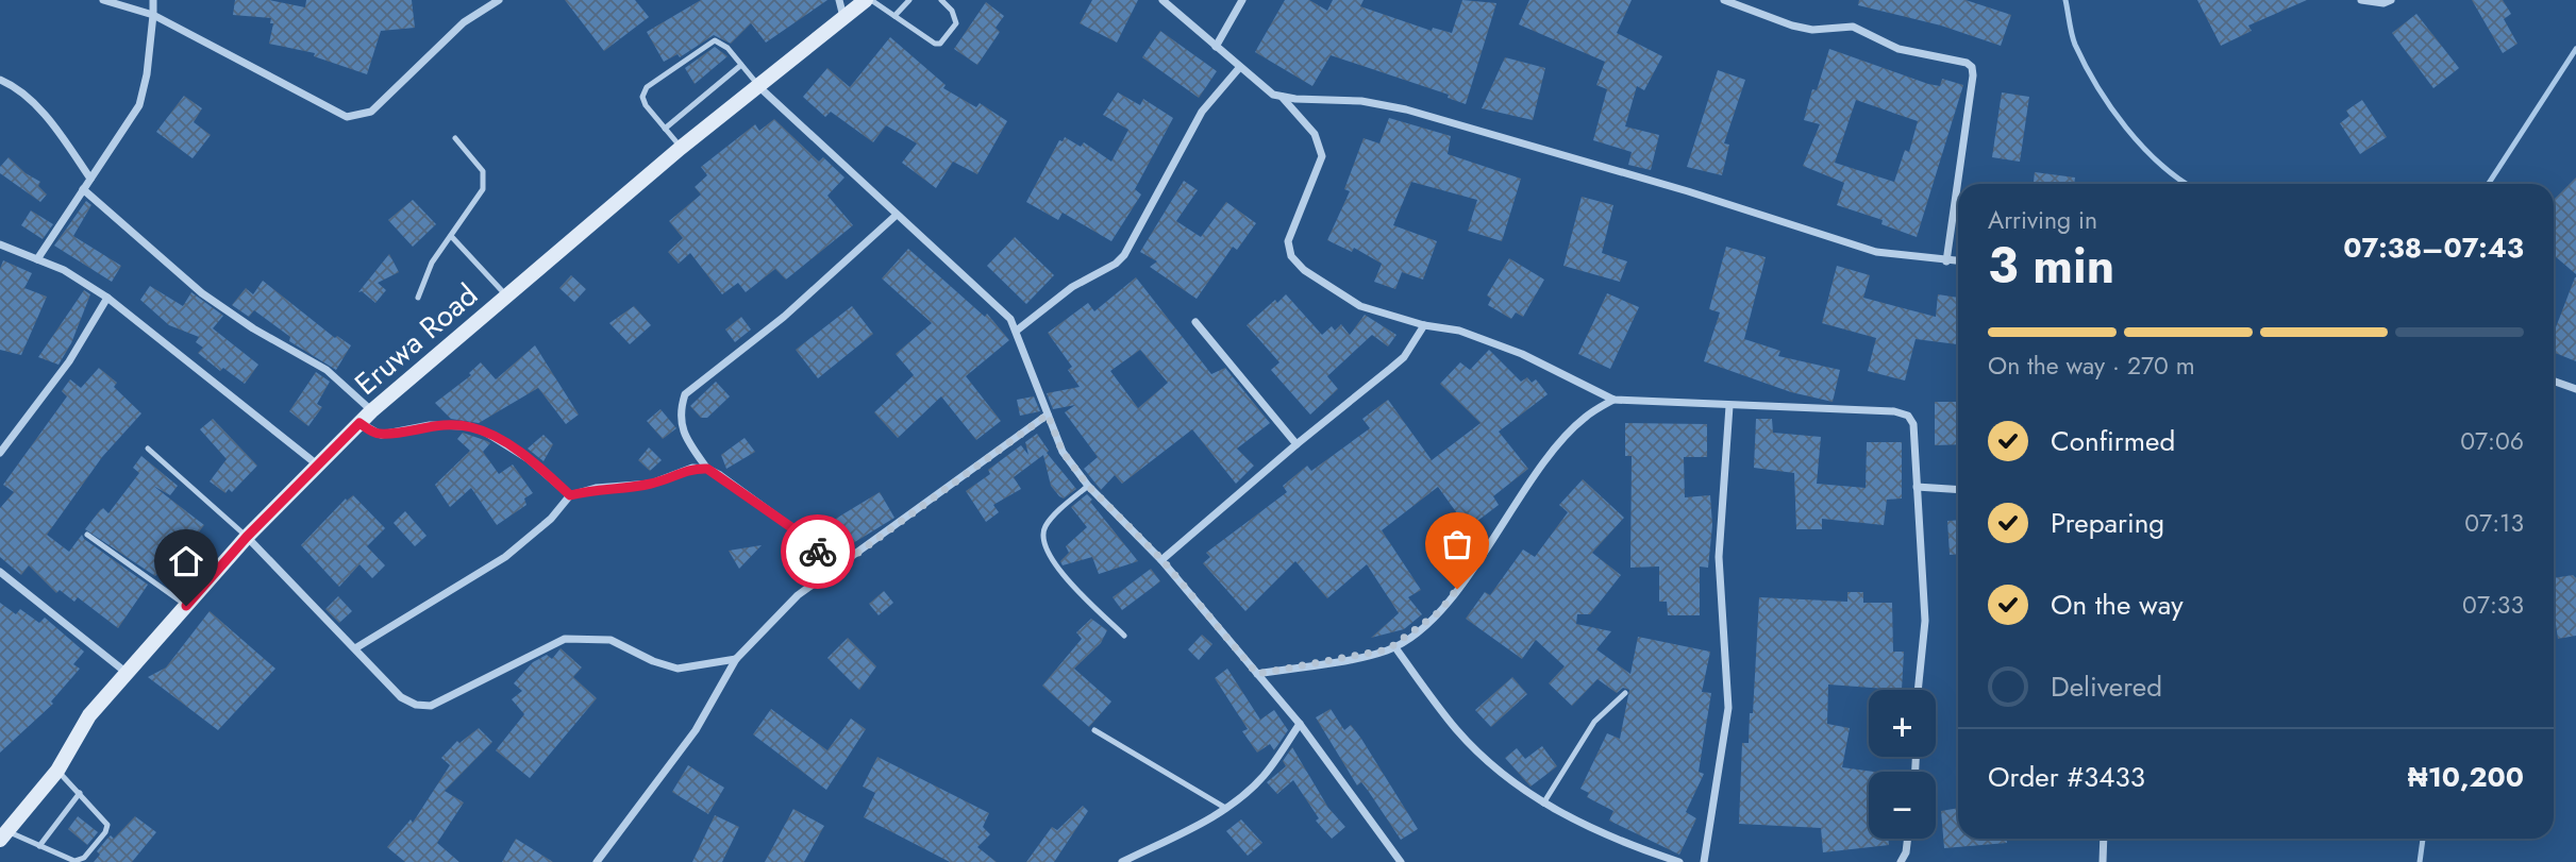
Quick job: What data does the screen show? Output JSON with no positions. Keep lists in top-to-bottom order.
{
  "streets": {
    "main road": ["Eruwa Road"]
  },
  "page": {
    "heading": ["3 min", "Arriving in", "07:38–07:43"],
    "panel": ["Order #3433", "₦10,200"],
    "bar": "On the way · 270 m",
    "list": [
      ["Confirmed", "07:06"],
      ["Preparing", "07:13"],
      ["On the way", "07:33"],
      "Delivered"
    ],
    "map_buttons": ["+", "−"]
  }
}
